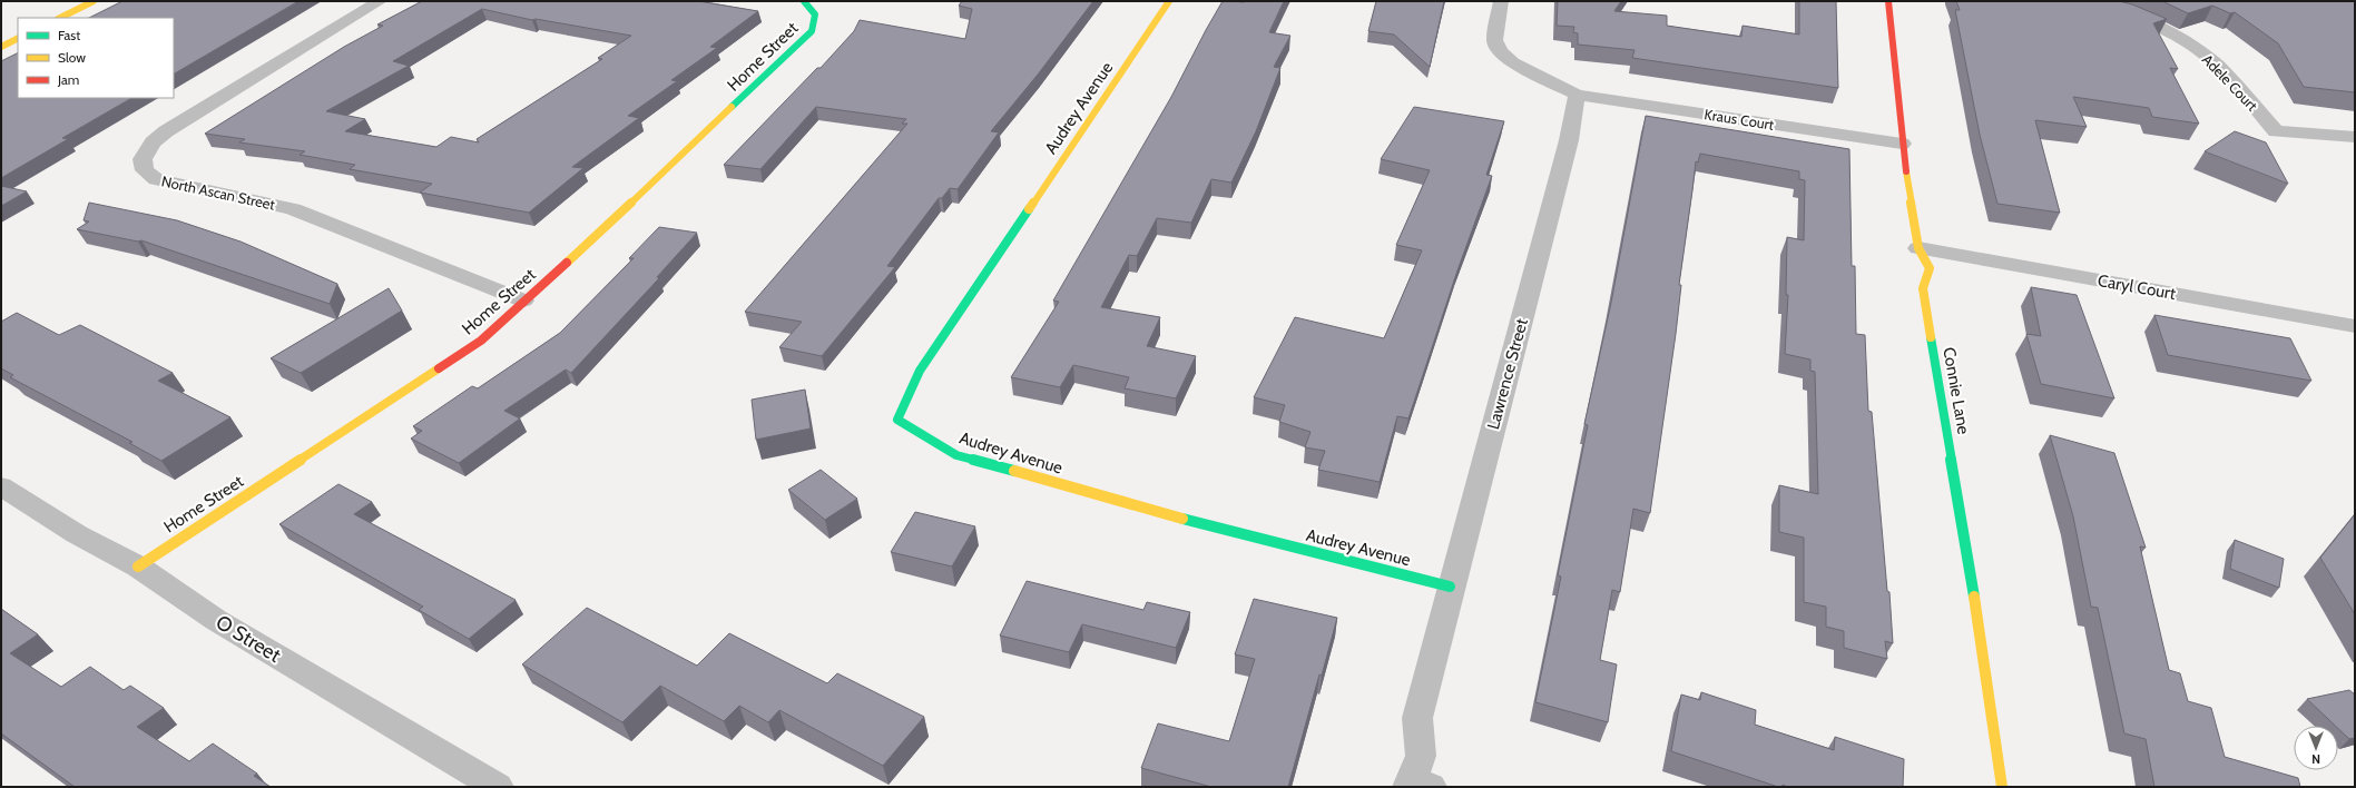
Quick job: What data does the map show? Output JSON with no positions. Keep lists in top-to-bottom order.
{
  "streets": {
    "street": [
      "Home Street",
      "Adele Court",
      "Audrey Avenue",
      "Kraus Court",
      "North Ascan Street",
      "Caryl Court",
      "Lawrence Street",
      "Connie Lane",
      "O Street"
    ]
  },
  "crossings": [
    ["Home Street", "North Ascan Street"],
    ["Home Street", "O Street"],
    ["Audrey Avenue", "Lawrence Street"],
    ["Kraus Court", "Lawrence Street"],
    ["Kraus Court", "Connie Lane"],
    ["Caryl Court", "Connie Lane"]
  ],
  "legend": ["Fast", "Slow", "Jam"],
  "north": "bottom"
}
